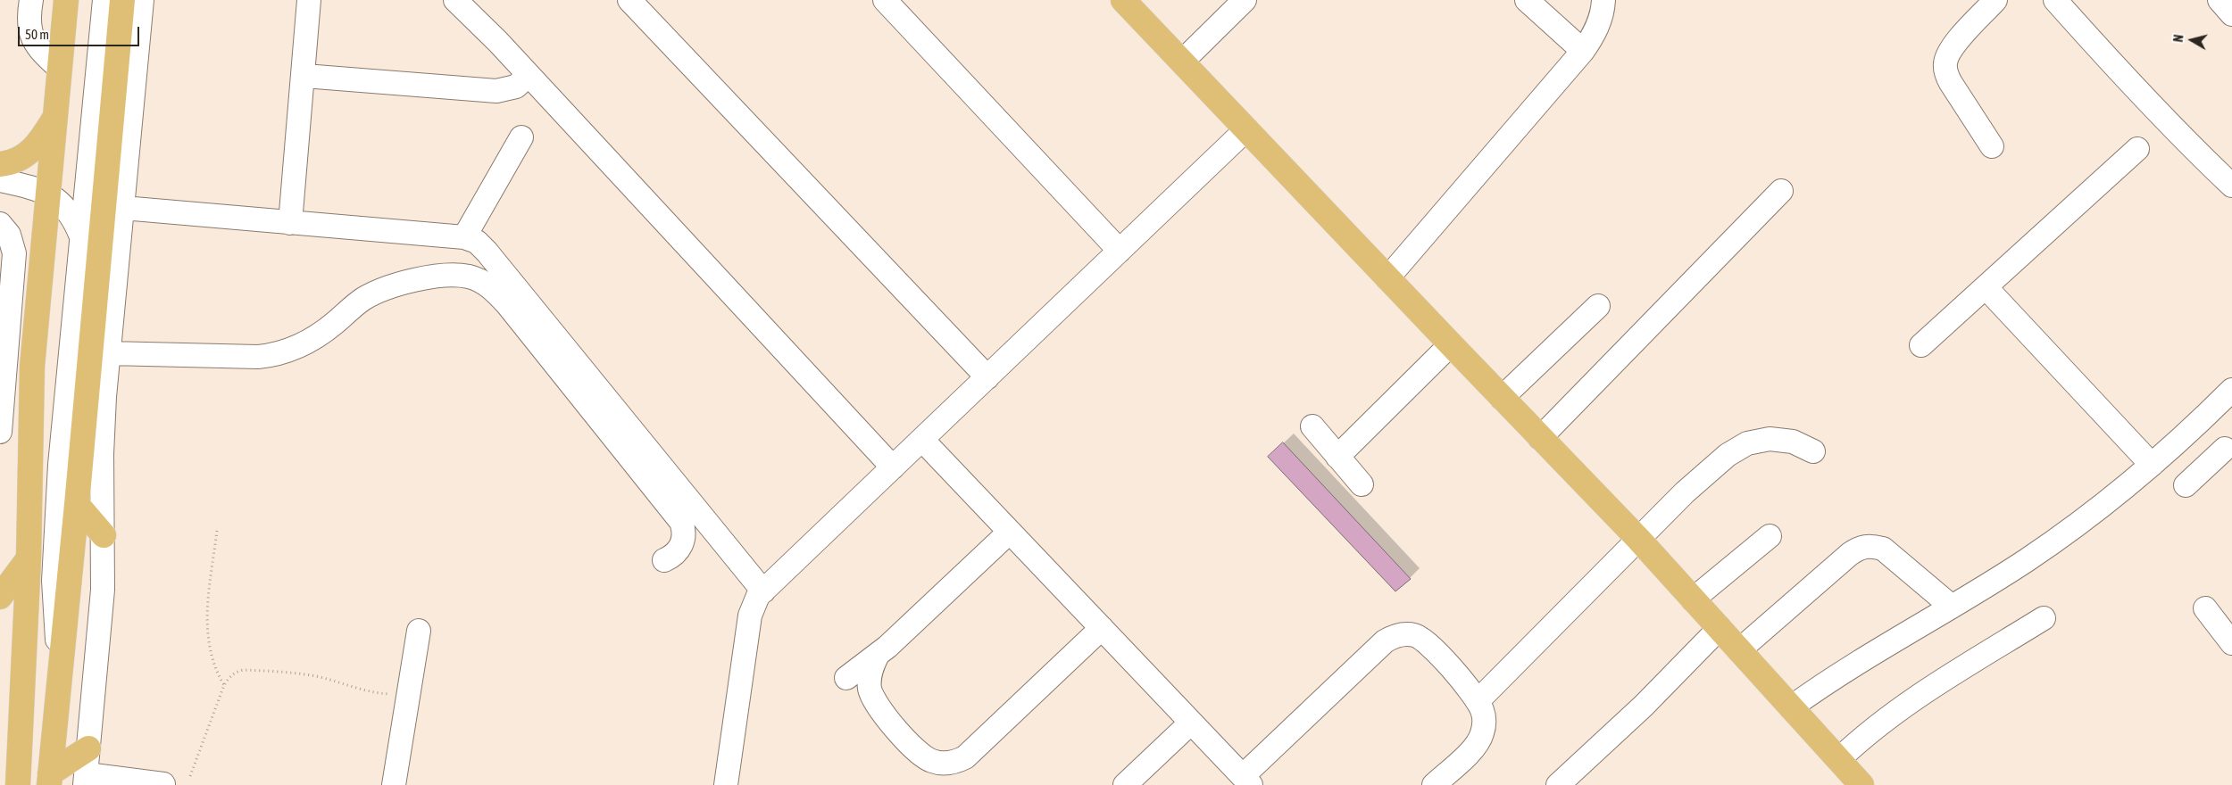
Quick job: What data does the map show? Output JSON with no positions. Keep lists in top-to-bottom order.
{
  "scale_bar": "50 m",
  "north": "left"
}
